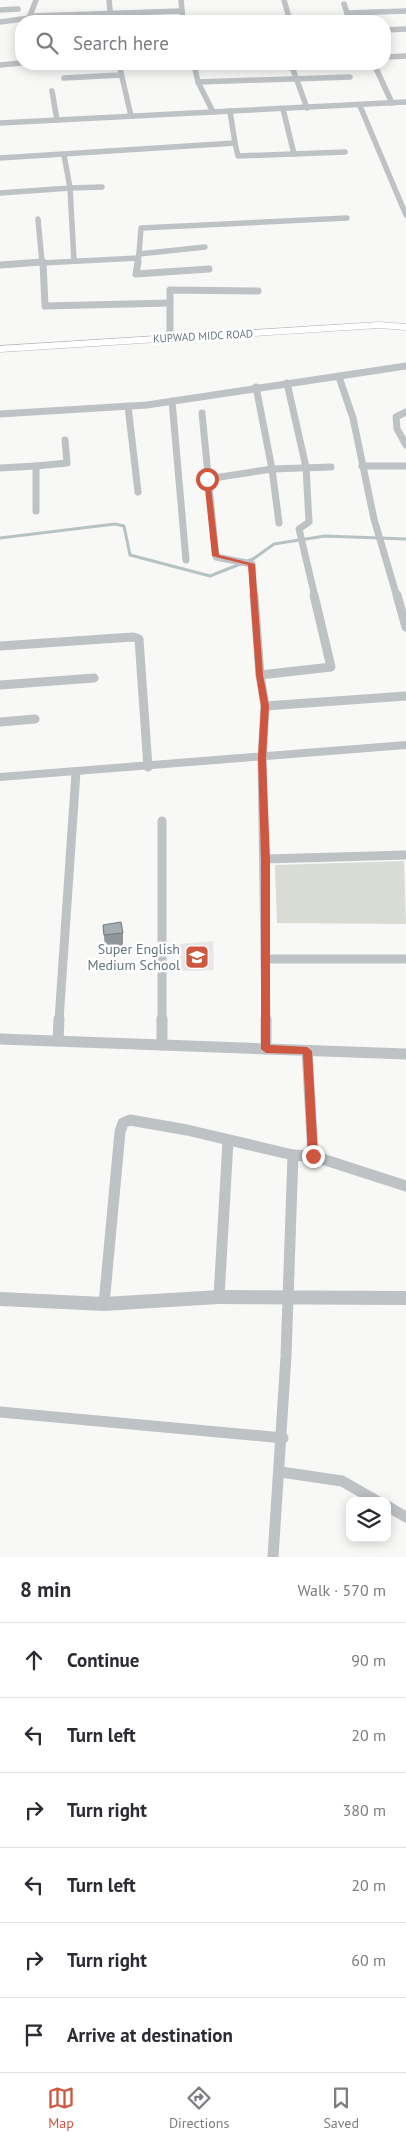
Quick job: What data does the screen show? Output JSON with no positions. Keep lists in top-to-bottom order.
{
  "streets": {
    "main road": ["KUPWAD MIDC ROAD"]
  },
  "places": {
    "school or university": ["Super English Medium School"]
  },
  "page": {
    "search": "Search here",
    "heading": ["8 min", "Walk · 570 m"],
    "list": [
      ["Continue", "90 m"],
      ["Turn left", "20 m"],
      ["Turn right", "380 m"],
      ["Turn left", "20 m"],
      ["Turn right", "60 m"],
      "Arrive at destination"
    ],
    "nav": ["Map", "Directions", "Saved"]
  }
}
